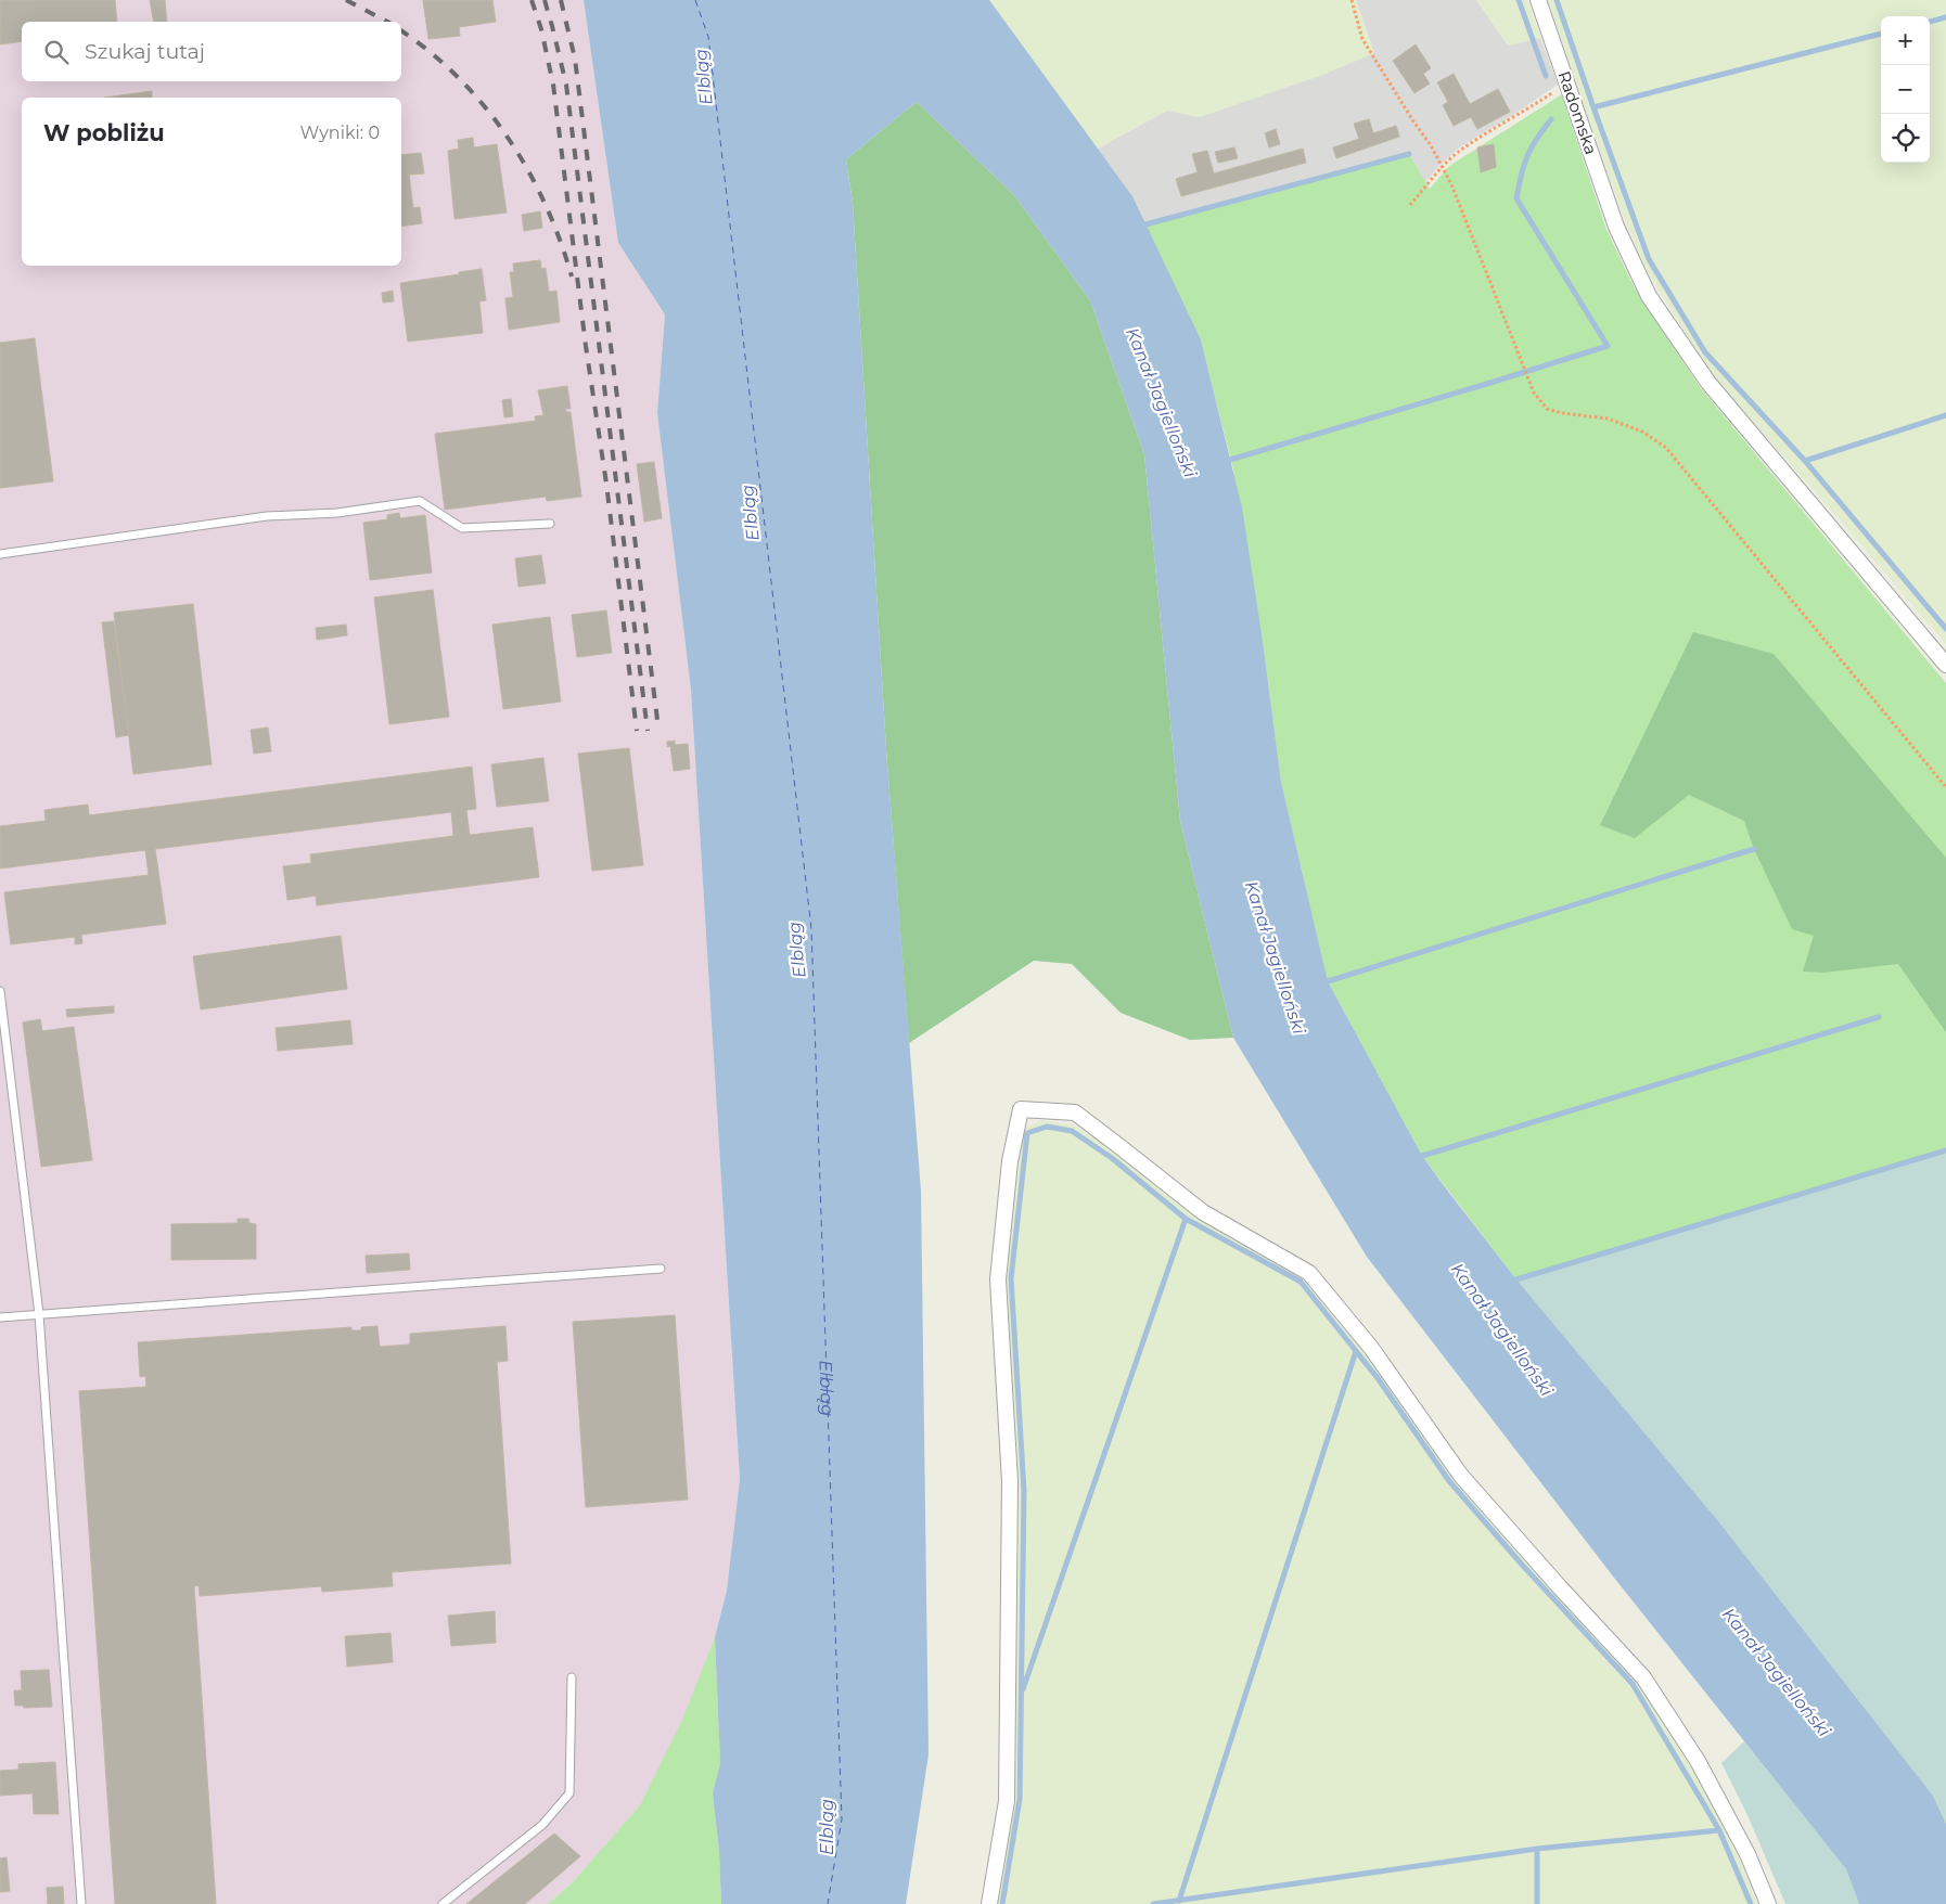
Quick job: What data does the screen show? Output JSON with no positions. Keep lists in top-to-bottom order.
{
  "streets": {
    "street": ["Radomska"]
  },
  "water": ["Elbląg", "Kanał Jagielloński"],
  "page": {
    "map_buttons": ["+", "−"],
    "search": "Szukaj tutaj",
    "heading": ["W pobliżu", "Wyniki: 0"]
  }
}
